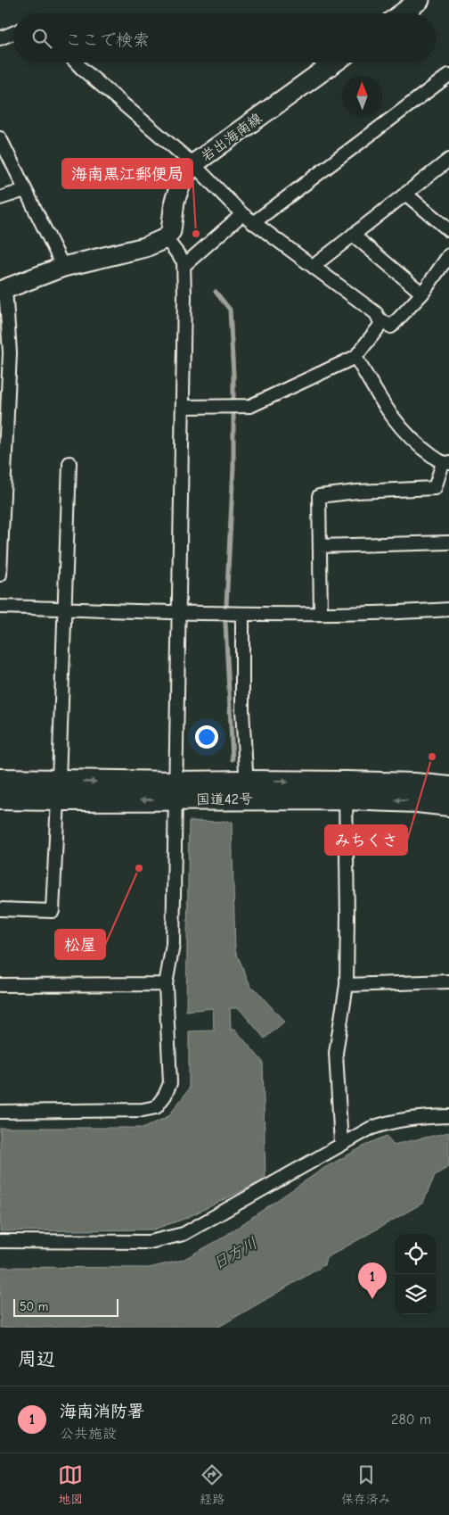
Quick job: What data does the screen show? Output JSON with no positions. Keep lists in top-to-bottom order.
{
  "streets": {
    "highway": ["国道42号"],
    "main road": ["岩出海南線"]
  },
  "water": ["日方川"],
  "places": ["海南黒江郵便局", "みちくさ", "松屋"],
  "scale_bar": "50 m",
  "north": "top",
  "page": {
    "search": "ここで検索",
    "pins": "1",
    "scale": "50 m",
    "heading": "周辺",
    "list": [
      {
        "mark": "1",
        "name": "海南消防署",
        "note": "公共施設",
        "value": "280 m"
      }
    ],
    "nav": ["地図", "経路", "保存済み"]
  }
}
